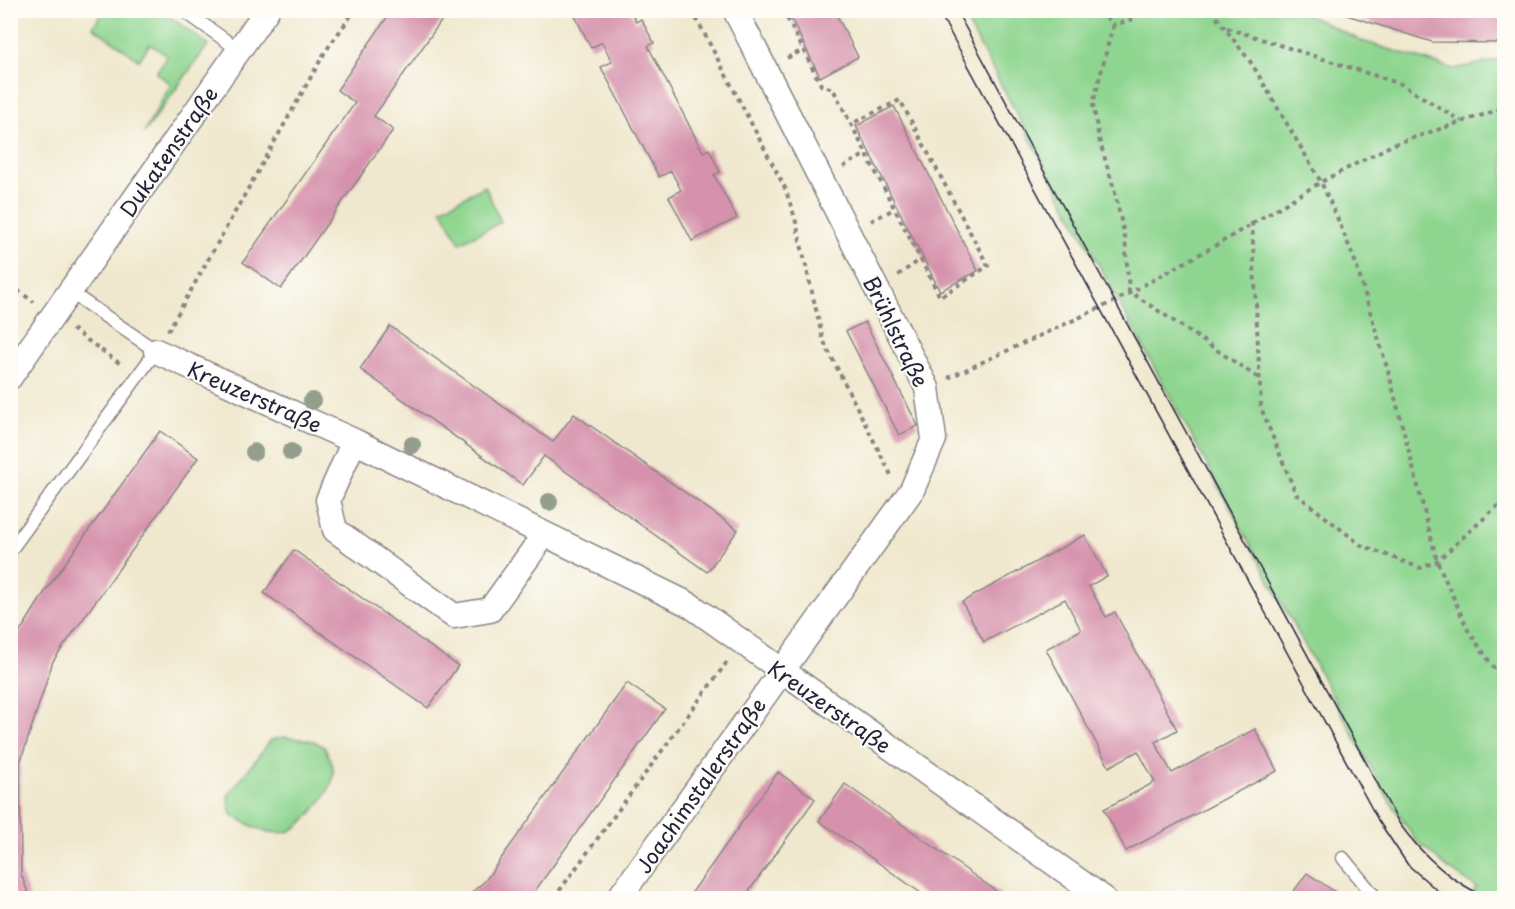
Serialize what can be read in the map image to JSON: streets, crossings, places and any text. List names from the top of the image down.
{
  "streets": {
    "street": [
      "Dukatenstraße",
      "Brühlstraße",
      "Kreuzerstraße",
      "Joachimstalerstraße"
    ]
  },
  "crossings": [
    ["Brühlstraße", "Kreuzerstraße"],
    ["Brühlstraße", "Joachimstalerstraße"],
    ["Kreuzerstraße", "Joachimstalerstraße"]
  ]
}
